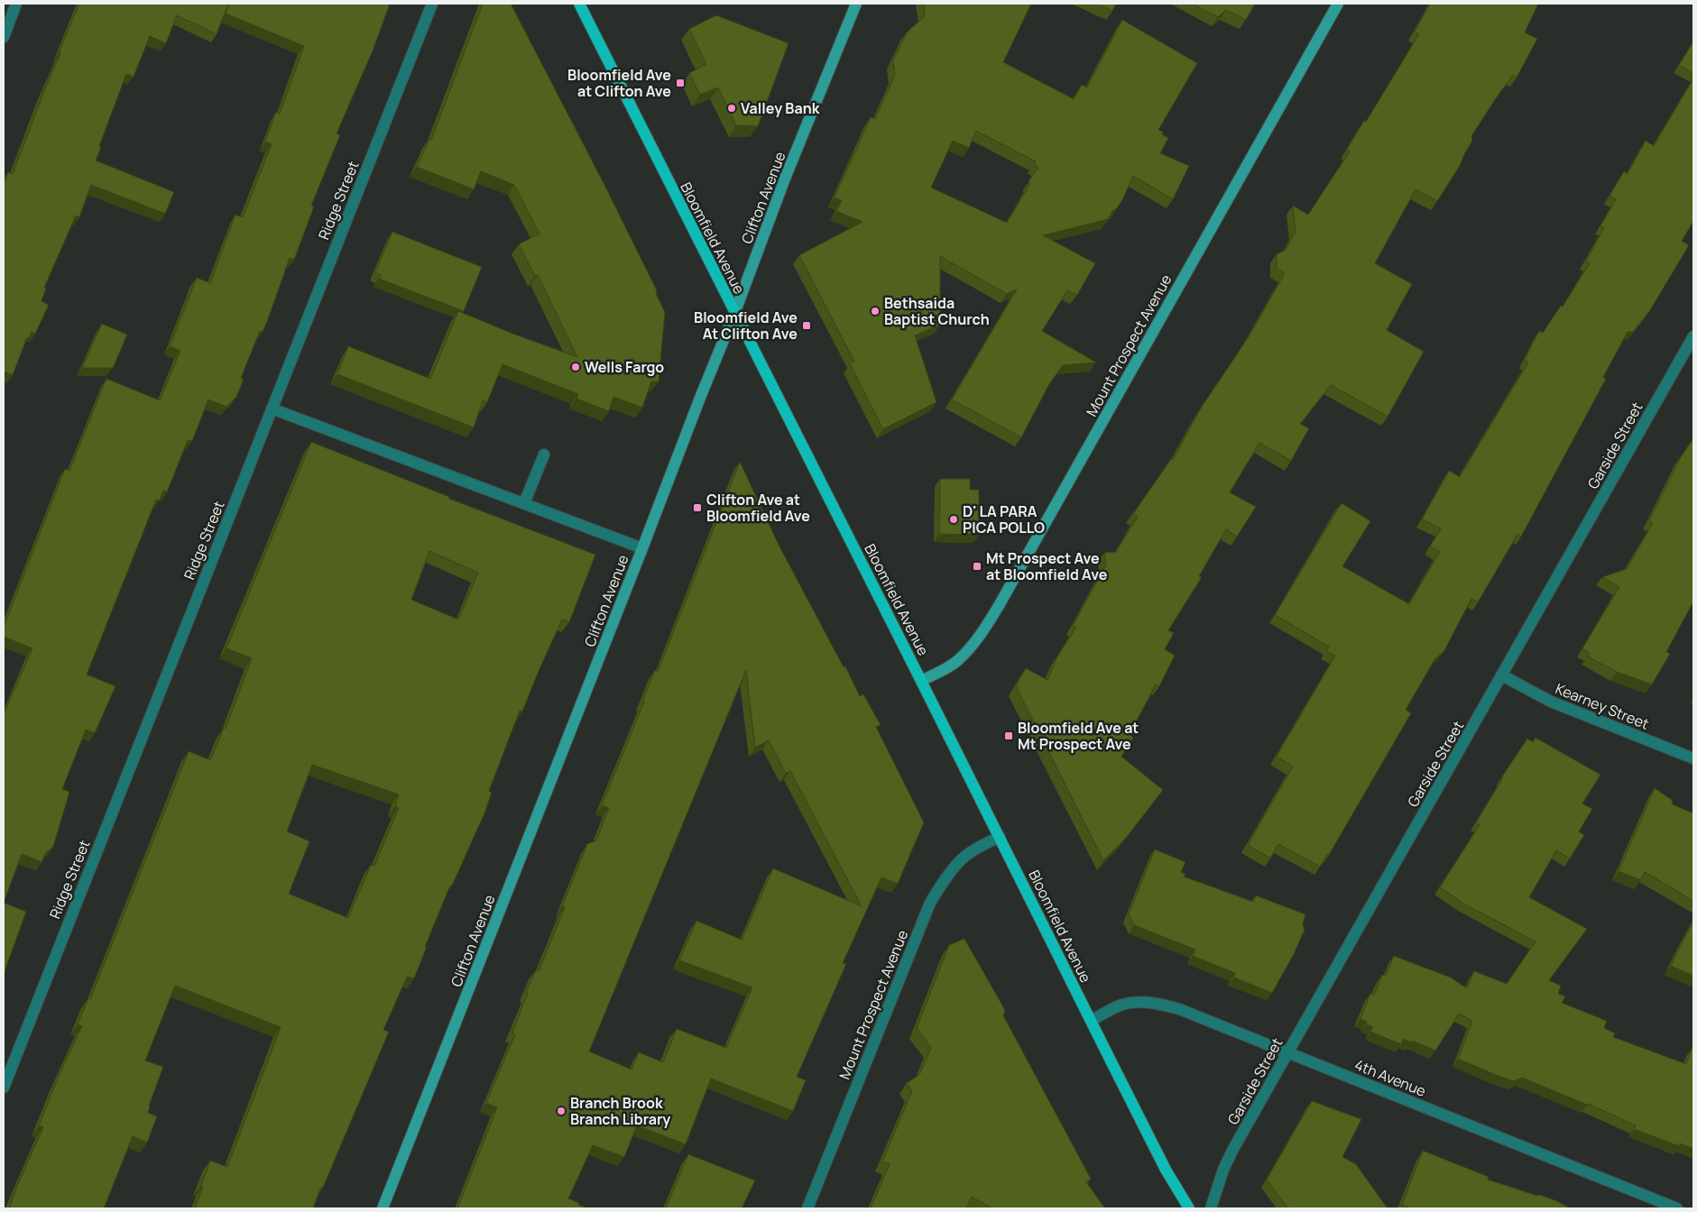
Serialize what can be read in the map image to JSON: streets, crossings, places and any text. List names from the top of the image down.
{
  "streets": {
    "main road": ["Clifton Avenue", "Bloomfield Avenue", "Mount Prospect Avenue"],
    "street": [
      "Ridge Street",
      "Garside Street",
      "Kearney Street",
      "4th Avenue"
    ]
  },
  "crossings": [
    ["Clifton Avenue", "Bloomfield Avenue"],
    ["Bloomfield Avenue", "Mount Prospect Avenue"],
    ["Bloomfield Avenue", "4th Avenue"],
    ["Garside Street", "Kearney Street"],
    ["Garside Street", "4th Avenue"]
  ],
  "places": {
    "transit": [
      "Bloomfield Ave at Clifton Ave",
      "Bloomfield Ave At Clifton Ave",
      "Clifton Ave at Bloomfield Ave",
      "Mt Prospect Ave at Bloomfield Ave",
      "Bloomfield Ave at Mt Prospect Ave"
    ],
    "other": [
      "Valley Bank",
      "Bethsaida Baptist Church",
      "Wells Fargo",
      "D' LA PARA PICA POLLO",
      "Branch Brook Branch Library"
    ]
  }
}
